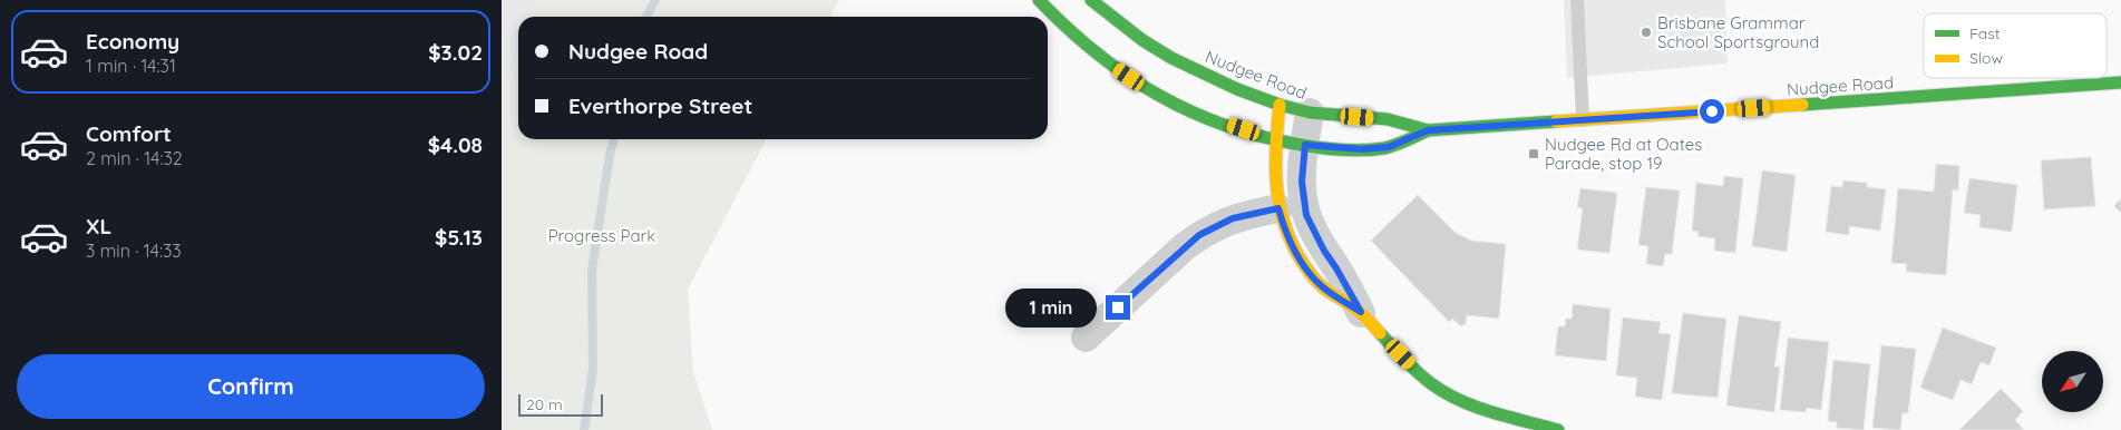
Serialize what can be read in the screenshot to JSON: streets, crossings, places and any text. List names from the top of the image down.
{
  "streets": {
    "main road": ["Nudgee Road"]
  },
  "parks": ["Progress Park"],
  "places": {
    "other": ["Brisbane Grammar School Sportsground"],
    "transit": ["Nudgee Rd at Oates Parade, stop 19"]
  },
  "legend": ["Fast", "Slow"],
  "scale_bar": "20 m",
  "north": "bottom left",
  "page": {
    "list": [
      {
        "name": "Economy",
        "note": "1 min · 14:31",
        "value": "$3.02"
      },
      {
        "name": "Comfort",
        "note": "2 min · 14:32",
        "value": "$4.08"
      },
      {
        "name": "XL",
        "note": "3 min · 14:33",
        "value": "$5.13"
      }
    ],
    "banner": ["Nudgee Road", "Everthorpe Street"],
    "bubble": "1 min",
    "buttons": "Confirm",
    "scale": "20 m"
  }
}
